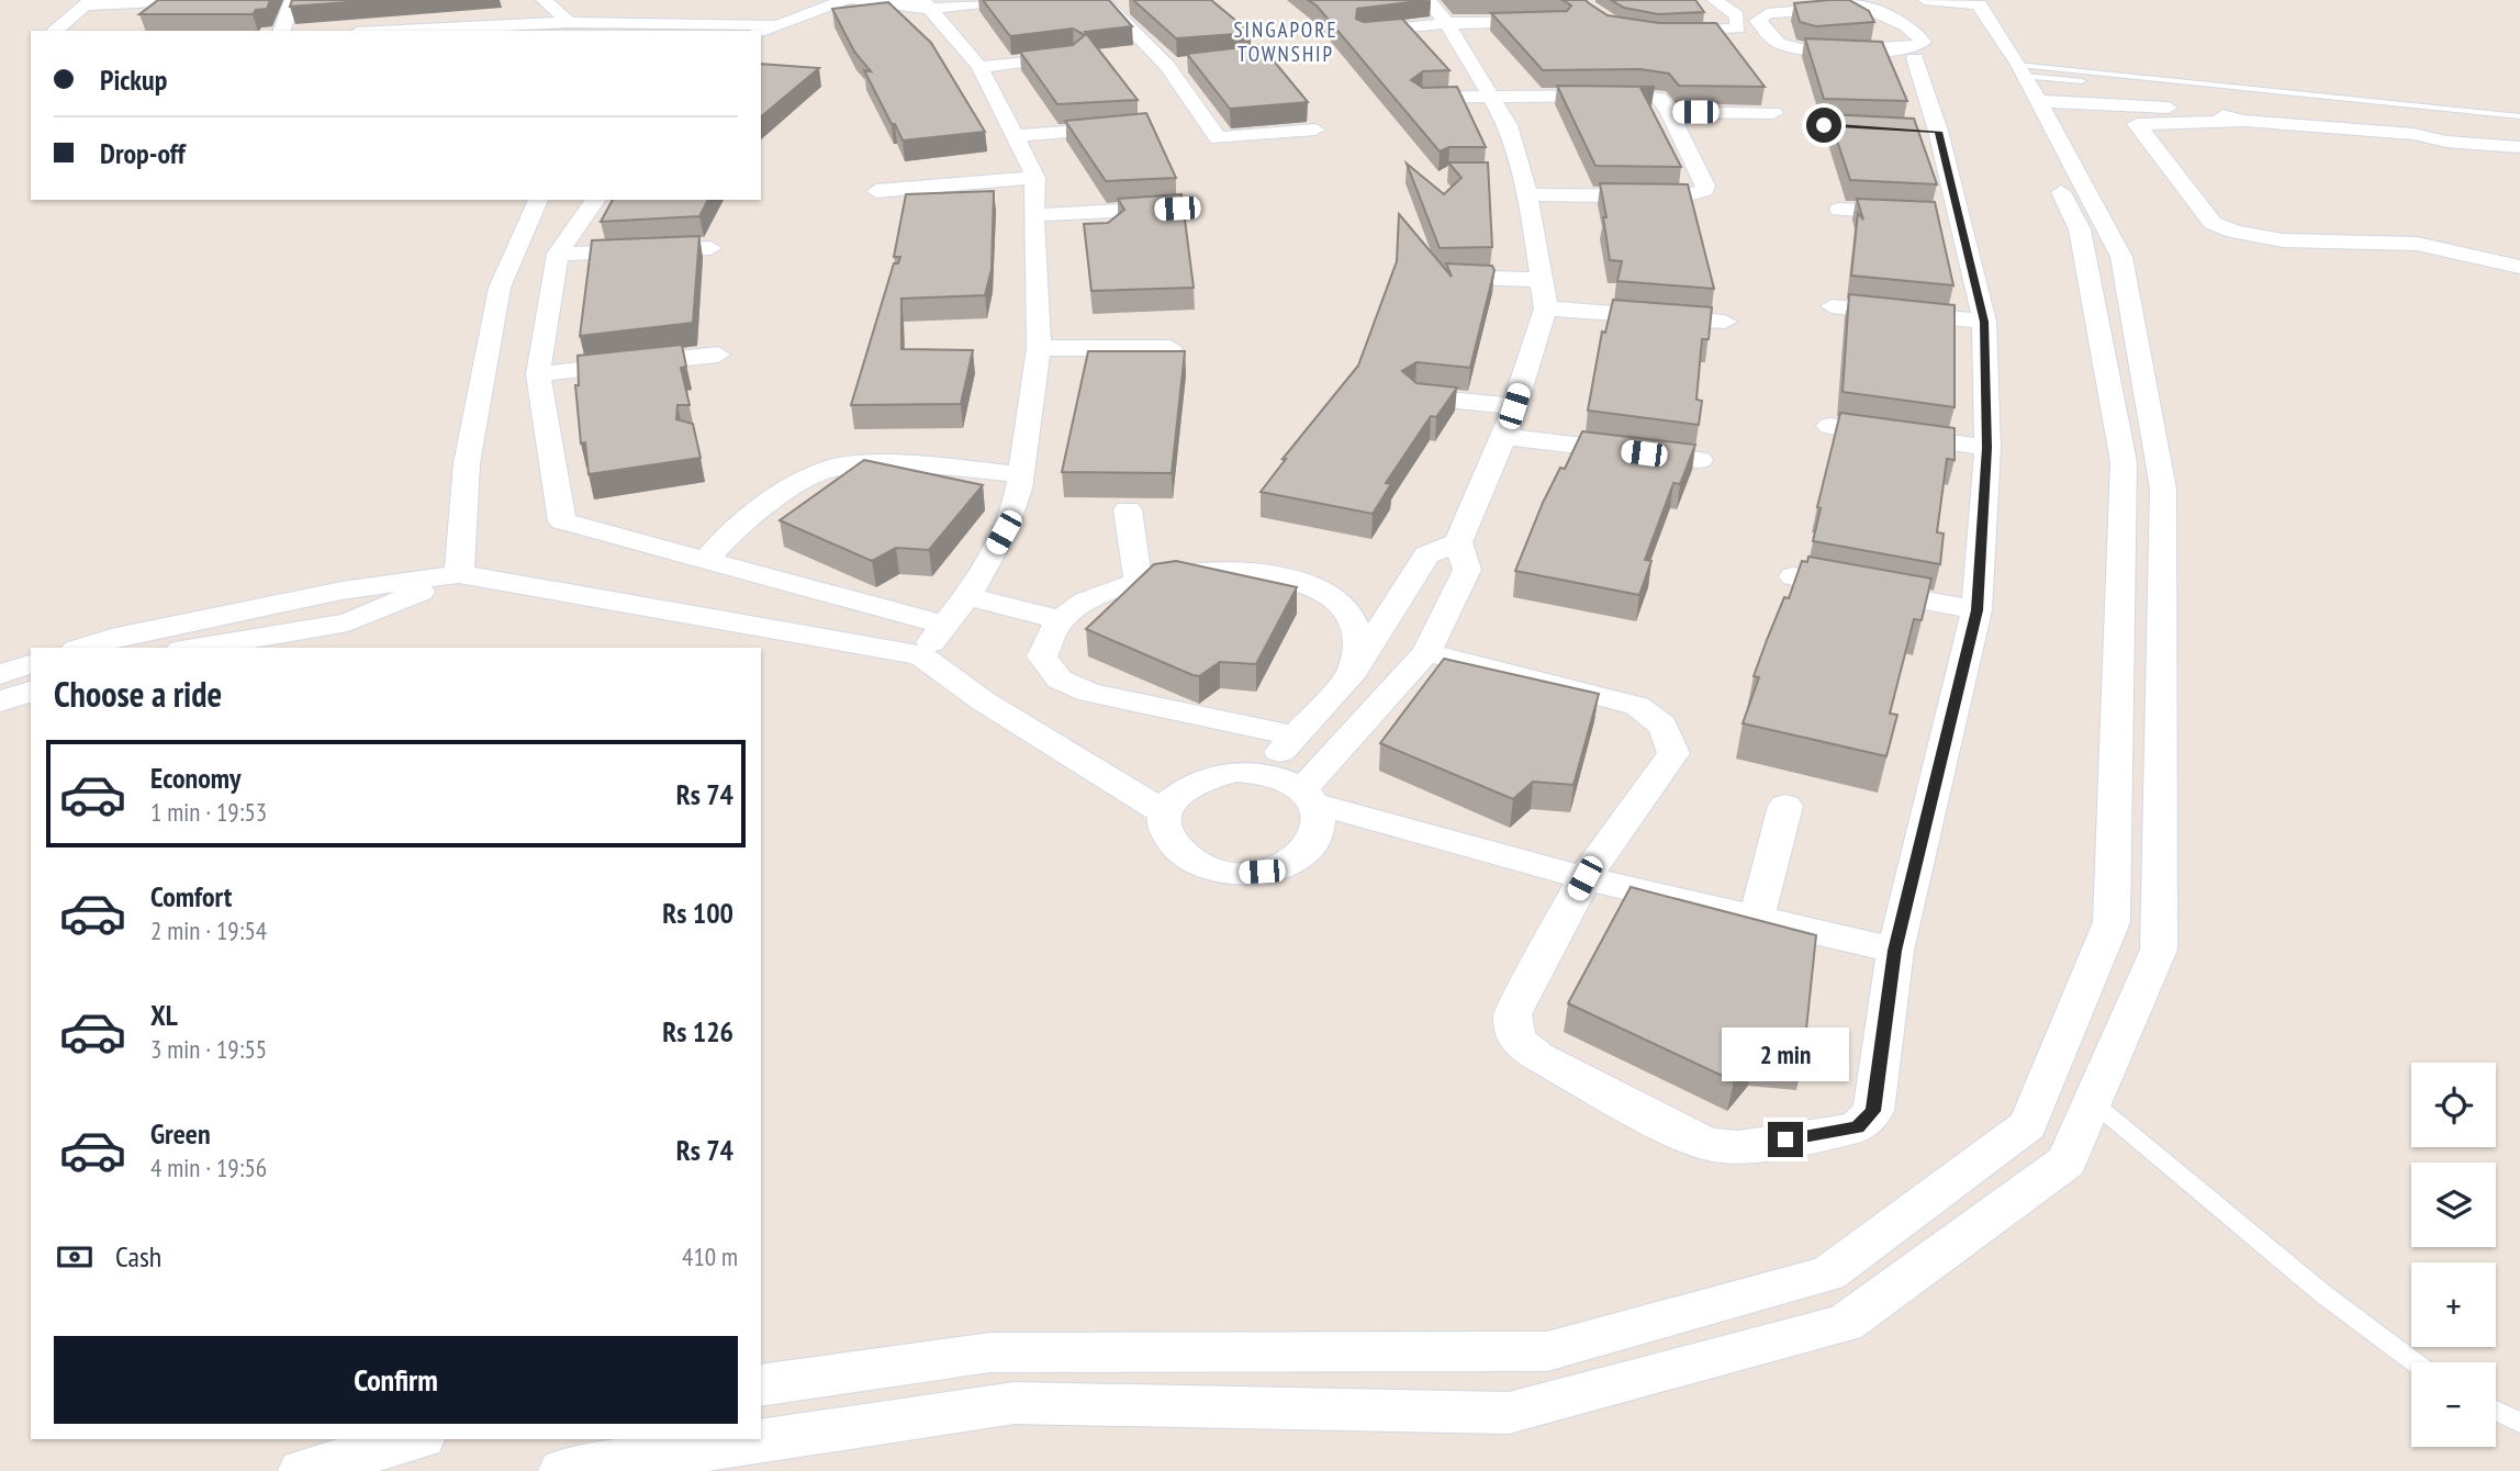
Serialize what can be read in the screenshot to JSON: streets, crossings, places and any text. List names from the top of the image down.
{
  "districts": ["SINGAPORE TOWNSHIP"],
  "page": {
    "banner": ["Pickup", "Drop-off"],
    "heading": "Choose a ride",
    "list": [
      {
        "name": "Economy",
        "note": "1 min · 19:53",
        "value": "Rs 74"
      },
      {
        "name": "Comfort",
        "note": "2 min · 19:54",
        "value": "Rs 100"
      },
      {
        "name": "XL",
        "note": "3 min · 19:55",
        "value": "Rs 126"
      },
      {
        "name": "Green",
        "note": "4 min · 19:56",
        "value": "Rs 74"
      }
    ],
    "bubble": "2 min",
    "map_buttons": ["+", "−"],
    "pay": ["Cash", "410 m"],
    "buttons": "Confirm"
  }
}
